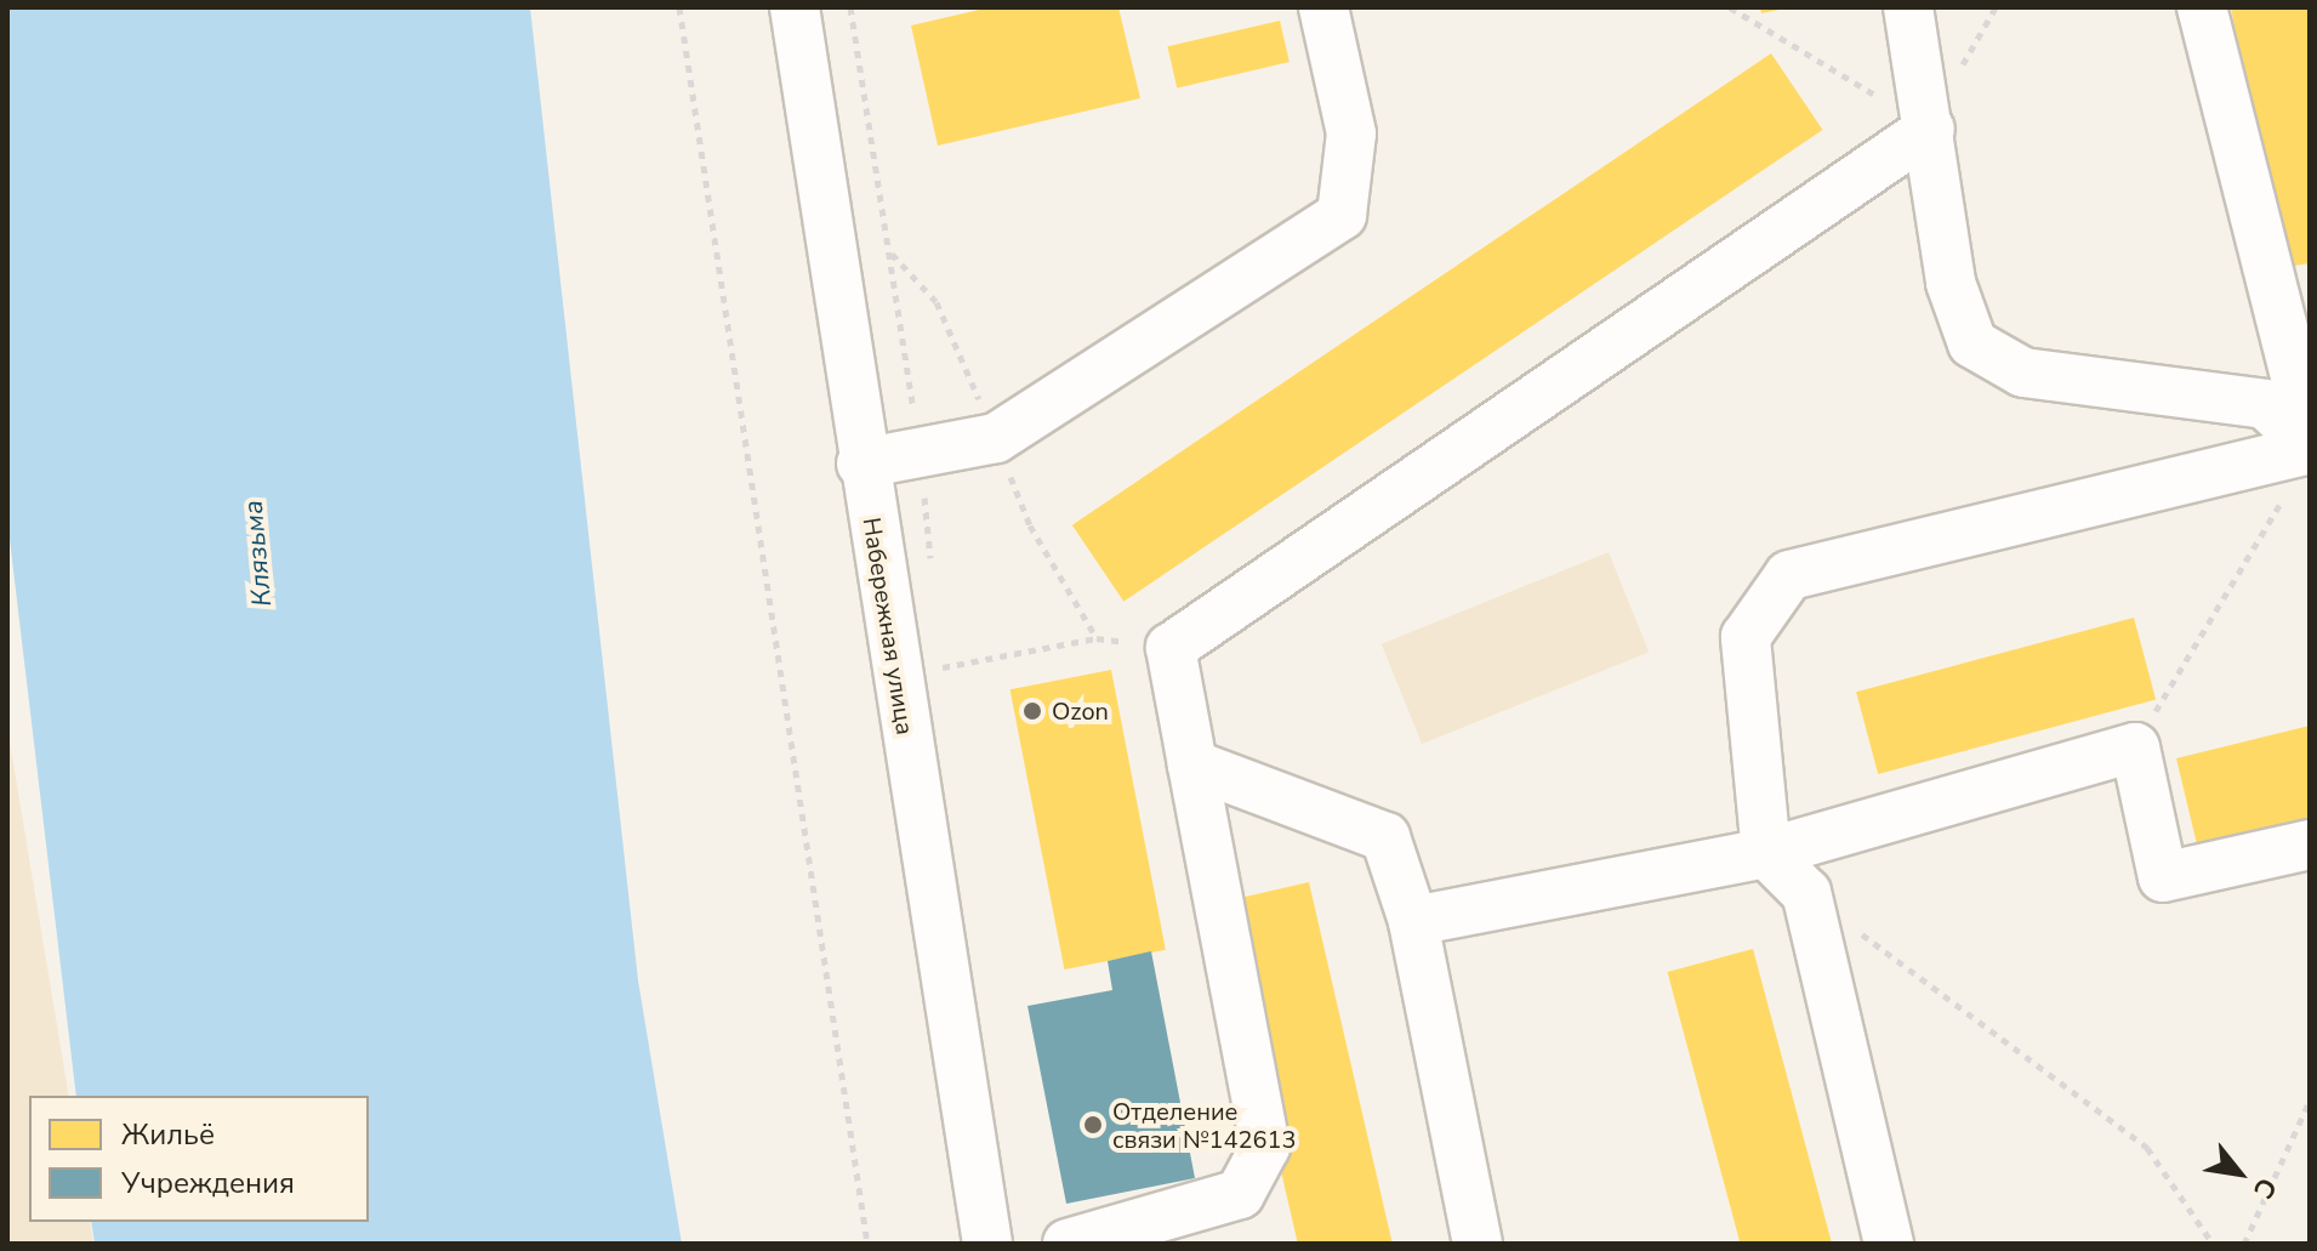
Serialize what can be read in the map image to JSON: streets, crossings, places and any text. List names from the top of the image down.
{
  "streets": {
    "street": ["Набережная улица"]
  },
  "water": ["Клязьма"],
  "places": ["Ozon", "Отделение связи №142613"],
  "legend": ["Жильё", "Учреждения"],
  "north": "bottom right"
}
